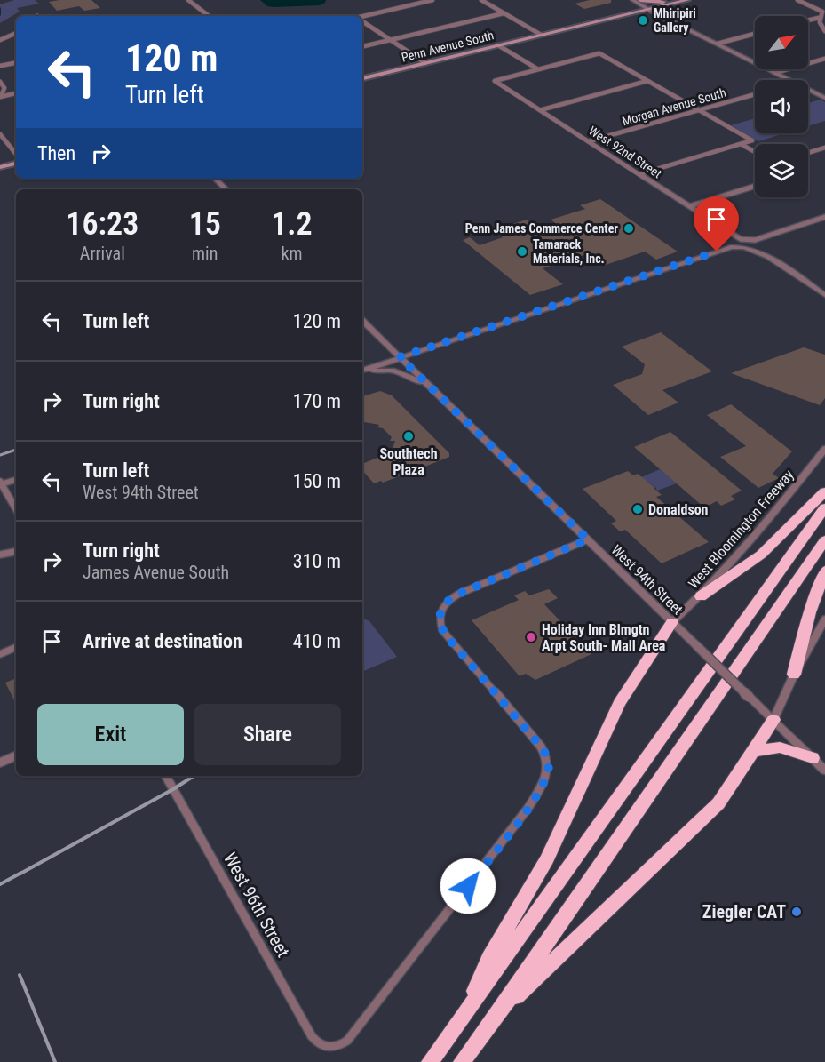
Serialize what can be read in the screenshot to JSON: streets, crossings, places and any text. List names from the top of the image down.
{
  "streets": {
    "main road": ["Penn Avenue South"],
    "street": [
      "Morgan Avenue South",
      "West 92nd Street",
      "West Bloomington Freeway",
      "West 94th Street",
      "West 96th Street"
    ]
  },
  "crossings": [
    ["Morgan Avenue South", "West 92nd Street"],
    ["West Bloomington Freeway", "West 94th Street"],
    ["West 94th Street", "West 96th Street"]
  ],
  "places": [
    "Mhiripiri Gallery",
    "Penn James Commerce Center",
    "Tamarack Materials, Inc.",
    "Southtech Plaza",
    "Donaldson",
    "Holiday Inn Blmgtn Arpt South- Mall Area",
    "Ziegler CAT"
  ],
  "north": "top right",
  "page": {
    "turn": ["120 m", "Turn left"],
    "then": "Then",
    "eta": [
      "16:23",
      "Arrival",
      "15",
      "min",
      "1.2",
      "km"
    ],
    "list": [
      {
        "name": "Turn left",
        "value": "120 m"
      },
      {
        "name": "Turn right",
        "value": "170 m"
      },
      {
        "name": "Turn left",
        "note": "West 94th Street",
        "value": "150 m"
      },
      {
        "name": "Turn right",
        "note": "James Avenue South",
        "value": "310 m"
      },
      {
        "name": "Arrive at destination",
        "value": "410 m"
      }
    ],
    "buttons": ["Exit", "Share"]
  }
}
